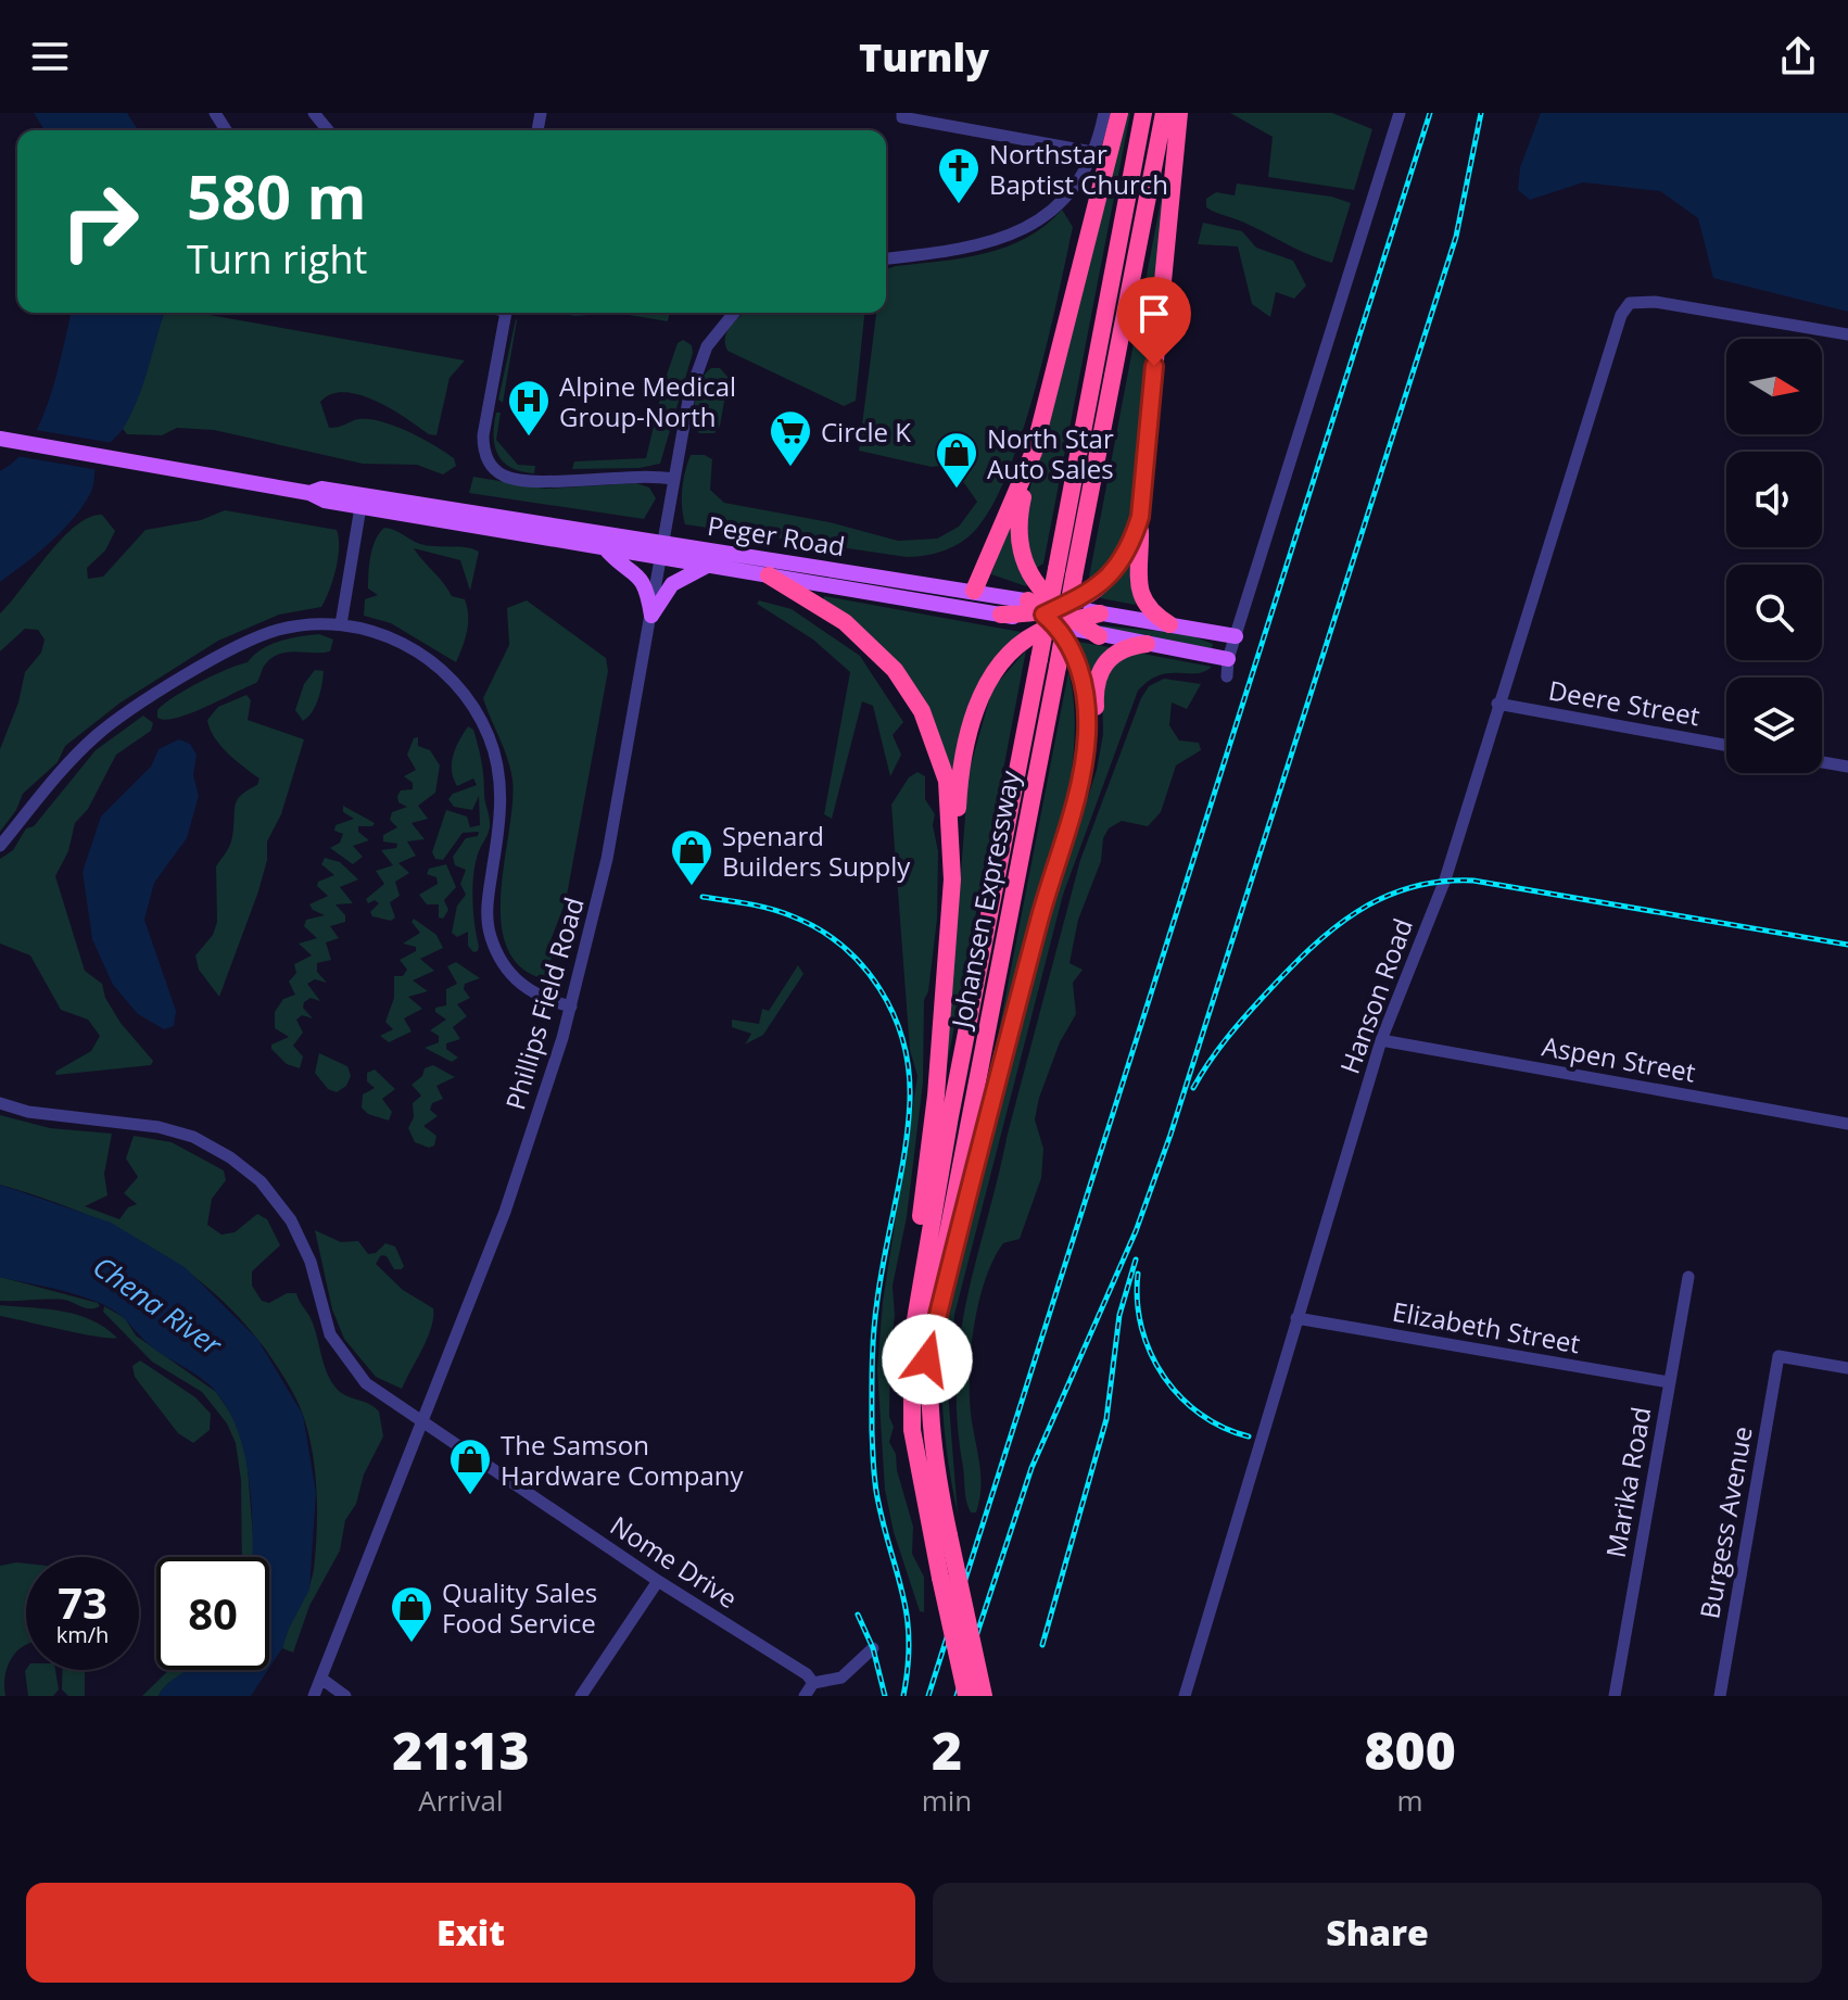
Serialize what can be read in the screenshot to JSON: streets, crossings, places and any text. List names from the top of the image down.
{
  "streets": {
    "highway": ["Johansen Expressway"],
    "main road": ["Peger Road"],
    "street": [
      "Deere Street",
      "Hanson Road",
      "Phillips Field Road",
      "Aspen Street",
      "Elizabeth Street",
      "Marika Road",
      "Burgess Avenue",
      "Nome Drive"
    ]
  },
  "crossings": [
    ["Peger Road", "Phillips Field Road"],
    ["Deere Street", "Hanson Road"],
    ["Hanson Road", "Aspen Street"],
    ["Hanson Road", "Elizabeth Street"],
    ["Phillips Field Road", "Nome Drive"],
    ["Elizabeth Street", "Marika Road"]
  ],
  "water": ["Chena River"],
  "places": {
    "church": ["Northstar Baptist Church"],
    "hospital": ["Alpine Medical Group-North"],
    "supermarket": ["Circle K"],
    "shop": [
      "North Star Auto Sales",
      "Spenard Builders Supply",
      "The Samson Hardware Company",
      "Quality Sales Food Service"
    ]
  },
  "north": "right",
  "page": {
    "header": "Turnly",
    "turn": ["580 m", "Turn right"],
    "speed": "73 km/h",
    "limit": "80",
    "eta": [
      "21:13",
      "Arrival",
      "2",
      "min",
      "800",
      "m"
    ],
    "buttons": ["Exit", "Share"]
  }
}
